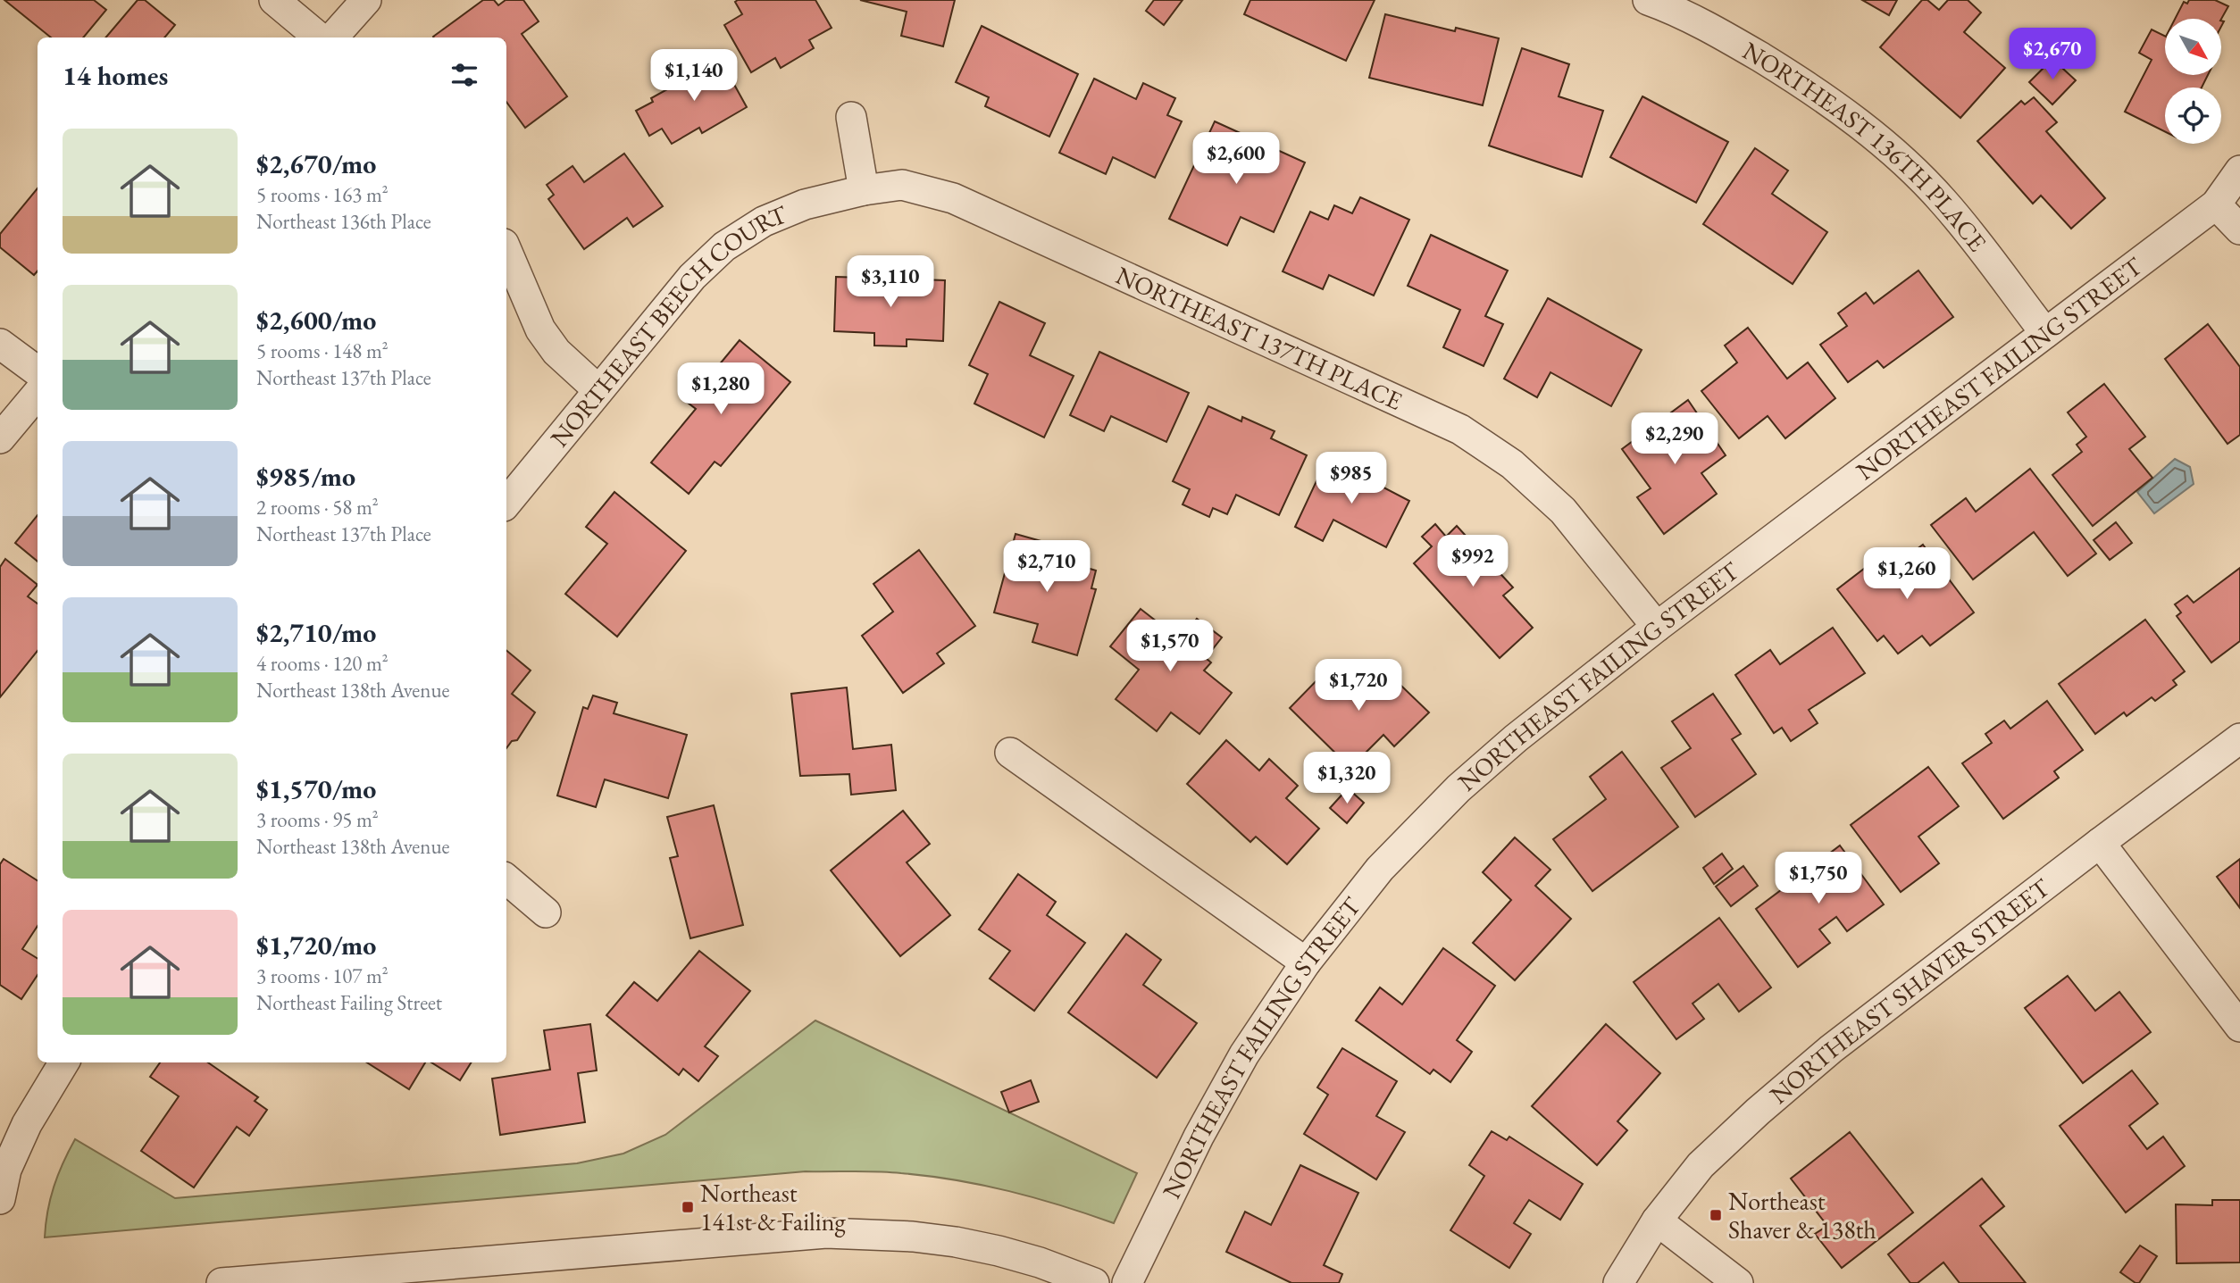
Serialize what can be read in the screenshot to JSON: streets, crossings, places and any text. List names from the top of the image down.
{
  "streets": {
    "street": [
      "NORTHEAST 136TH PLACE",
      "NORTHEAST BEECH COURT",
      "NORTHEAST 137TH PLACE",
      "NORTHEAST FAILING STREET",
      "NORTHEAST SHAVER STREET"
    ]
  },
  "crossings": [
    ["NORTHEAST 136TH PLACE", "NORTHEAST FAILING STREET"],
    ["NORTHEAST BEECH COURT", "NORTHEAST 137TH PLACE"],
    ["NORTHEAST 137TH PLACE", "NORTHEAST FAILING STREET"]
  ],
  "places": {
    "transit": ["Northeast 141st & Failing", "Northeast Shaver & 138th"]
  },
  "north": "bottom right",
  "page": {
    "price": [
      "$2,670",
      "$1,140",
      "$2,600",
      "$3,110",
      "$1,280",
      "$2,290",
      "$985",
      "$992",
      "$2,710",
      "$1,260",
      "$1,570",
      "$1,720",
      "$1,320",
      "$1,750"
    ],
    "heading": "14 homes",
    "list": [
      {
        "name": "$2,670/mo",
        "note": "5 rooms · 163 m² · Northeast 136th Place"
      },
      {
        "name": "$2,600/mo",
        "note": "5 rooms · 148 m² · Northeast 137th Place"
      },
      {
        "name": "$985/mo",
        "note": "2 rooms · 58 m² · Northeast 137th Place"
      },
      {
        "name": "$2,710/mo",
        "note": "4 rooms · 120 m² · Northeast 138th Avenue"
      },
      {
        "name": "$1,570/mo",
        "note": "3 rooms · 95 m² · Northeast 138th Avenue"
      },
      {
        "name": "$1,720/mo",
        "note": "3 rooms · 107 m² · Northeast Failing Street"
      }
    ]
  }
}
